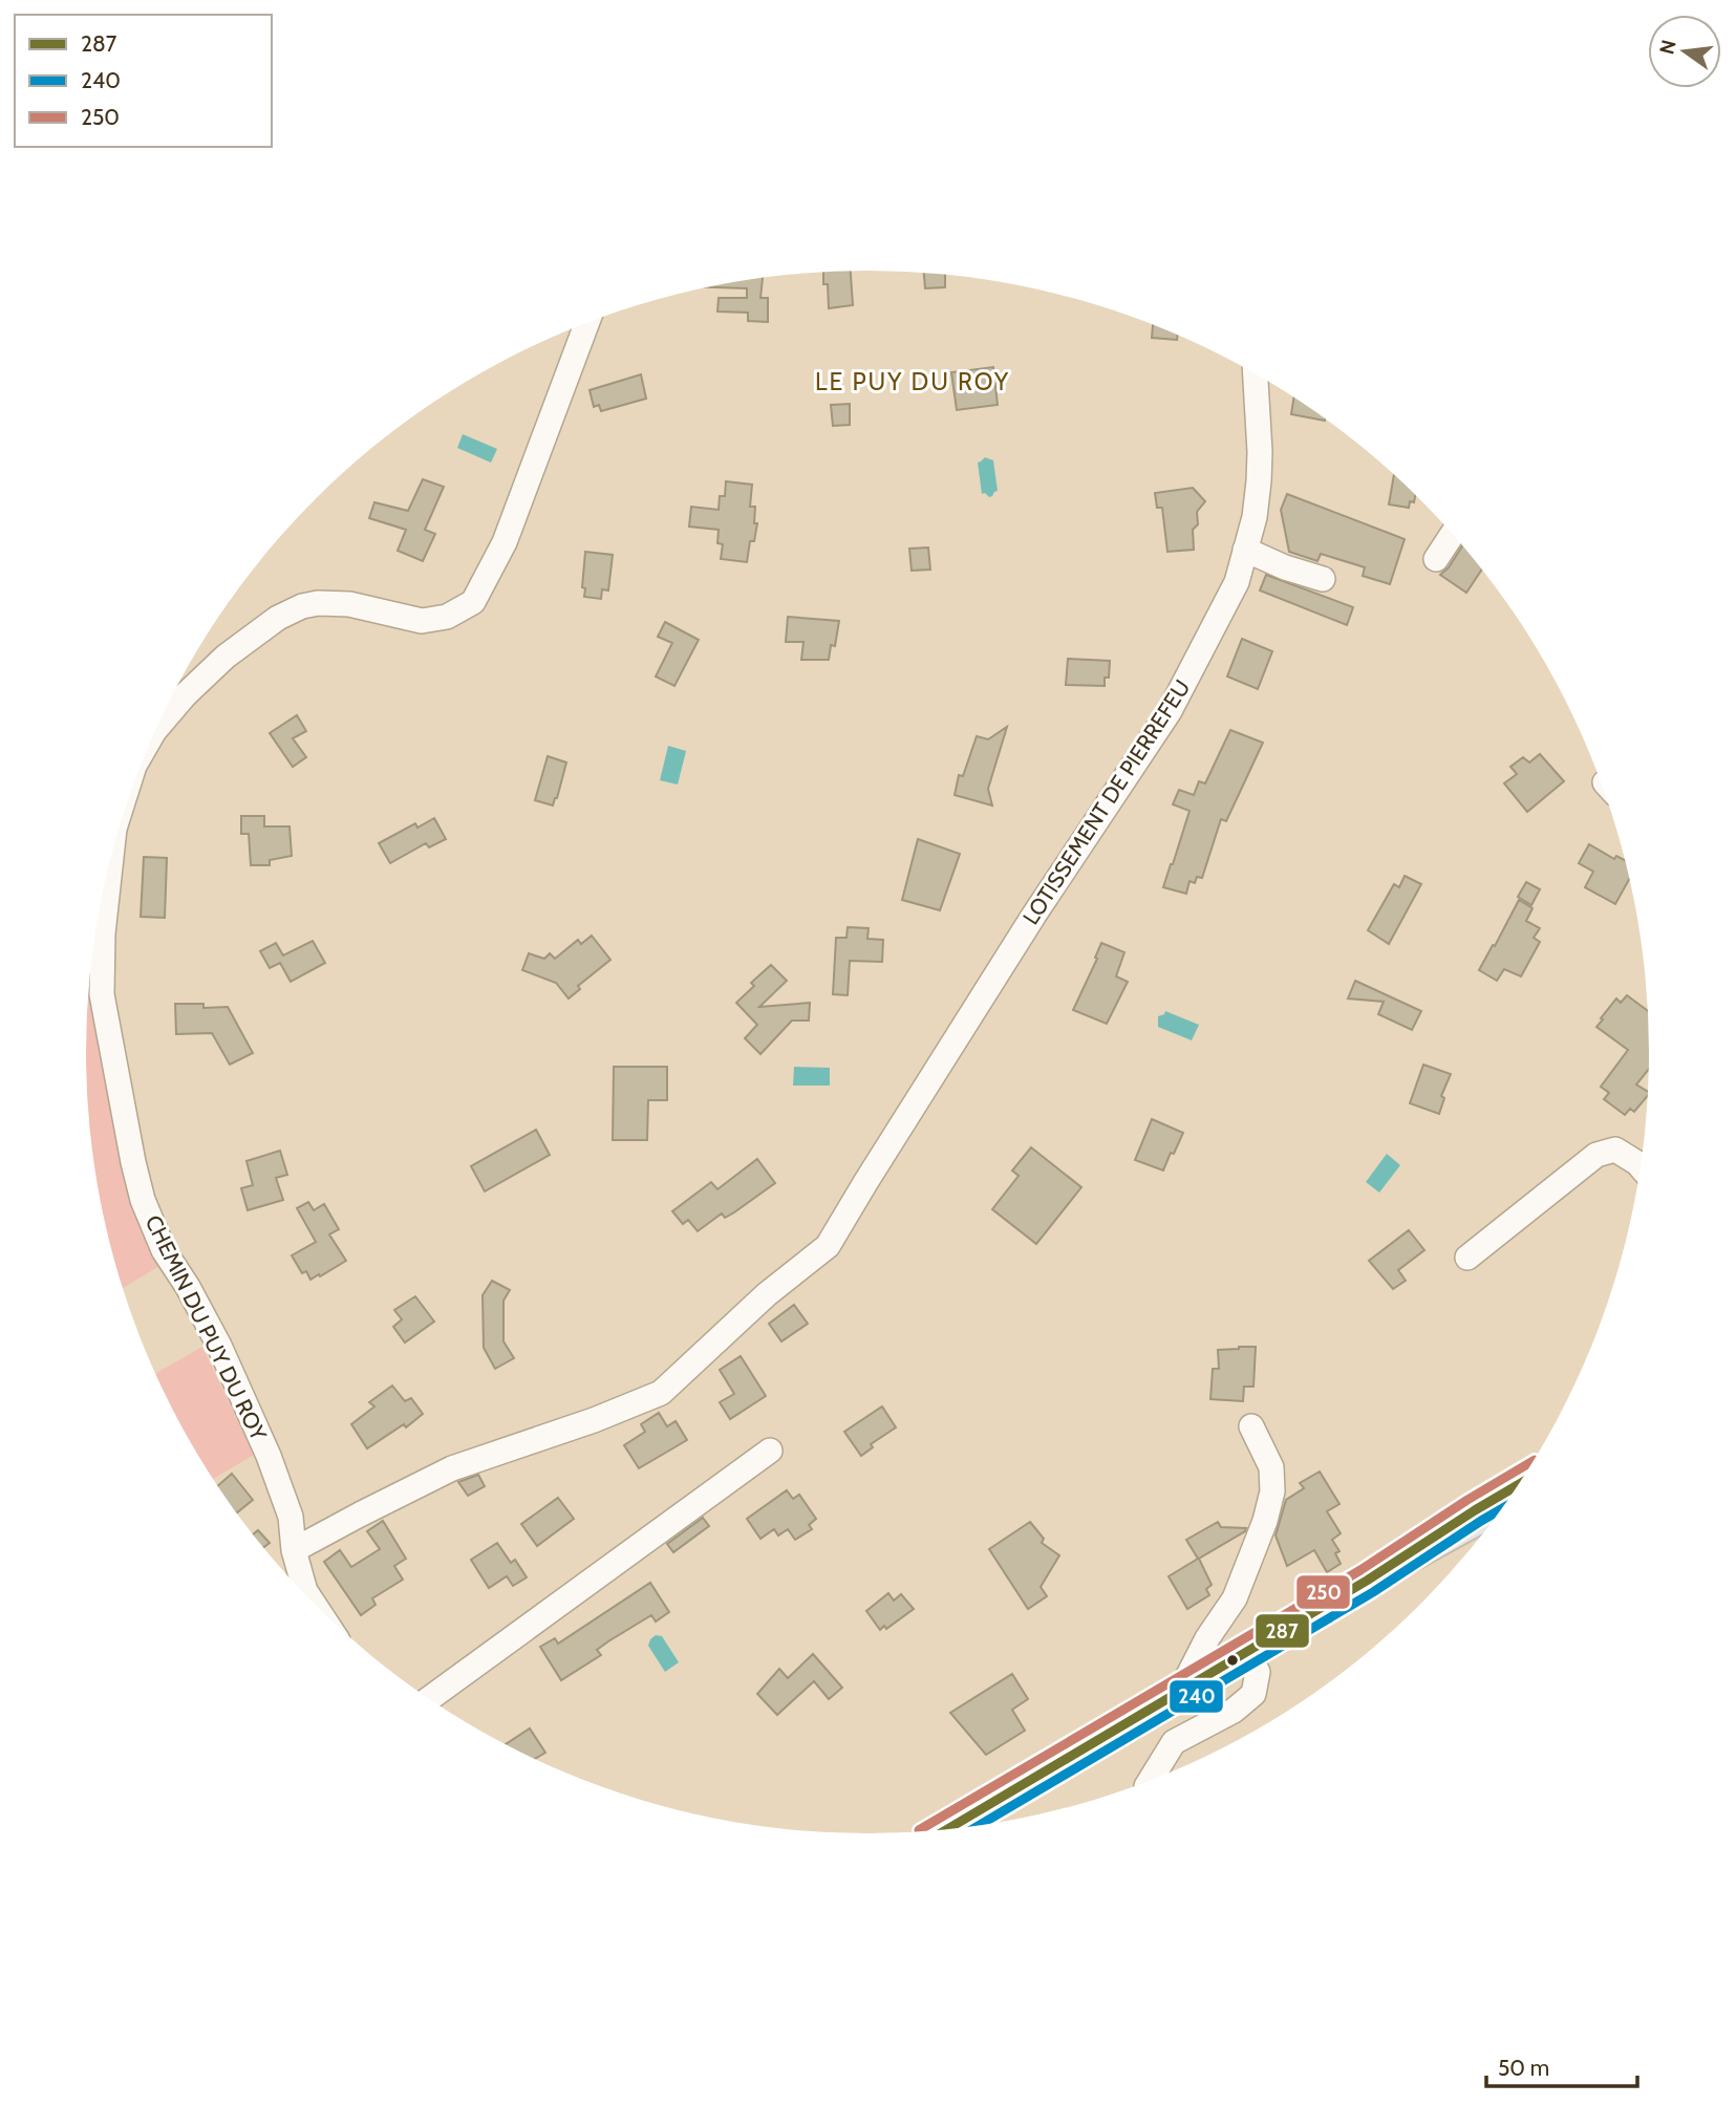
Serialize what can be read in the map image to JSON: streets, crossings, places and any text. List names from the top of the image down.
{
  "streets": {
    "street": ["LOTISSEMENT DE PIERREFEU", "CHEMIN DU PUY DU ROY"]
  },
  "crossings": [
    ["LOTISSEMENT DE PIERREFEU", "CHEMIN DU PUY DU ROY"]
  ],
  "districts": ["LE PUY DU ROY"],
  "lines": ["transit line 250", "transit line 287", "transit line 240"],
  "legend": ["287", "240", "250"],
  "scale_bar": "50 m",
  "north": "left"
}
